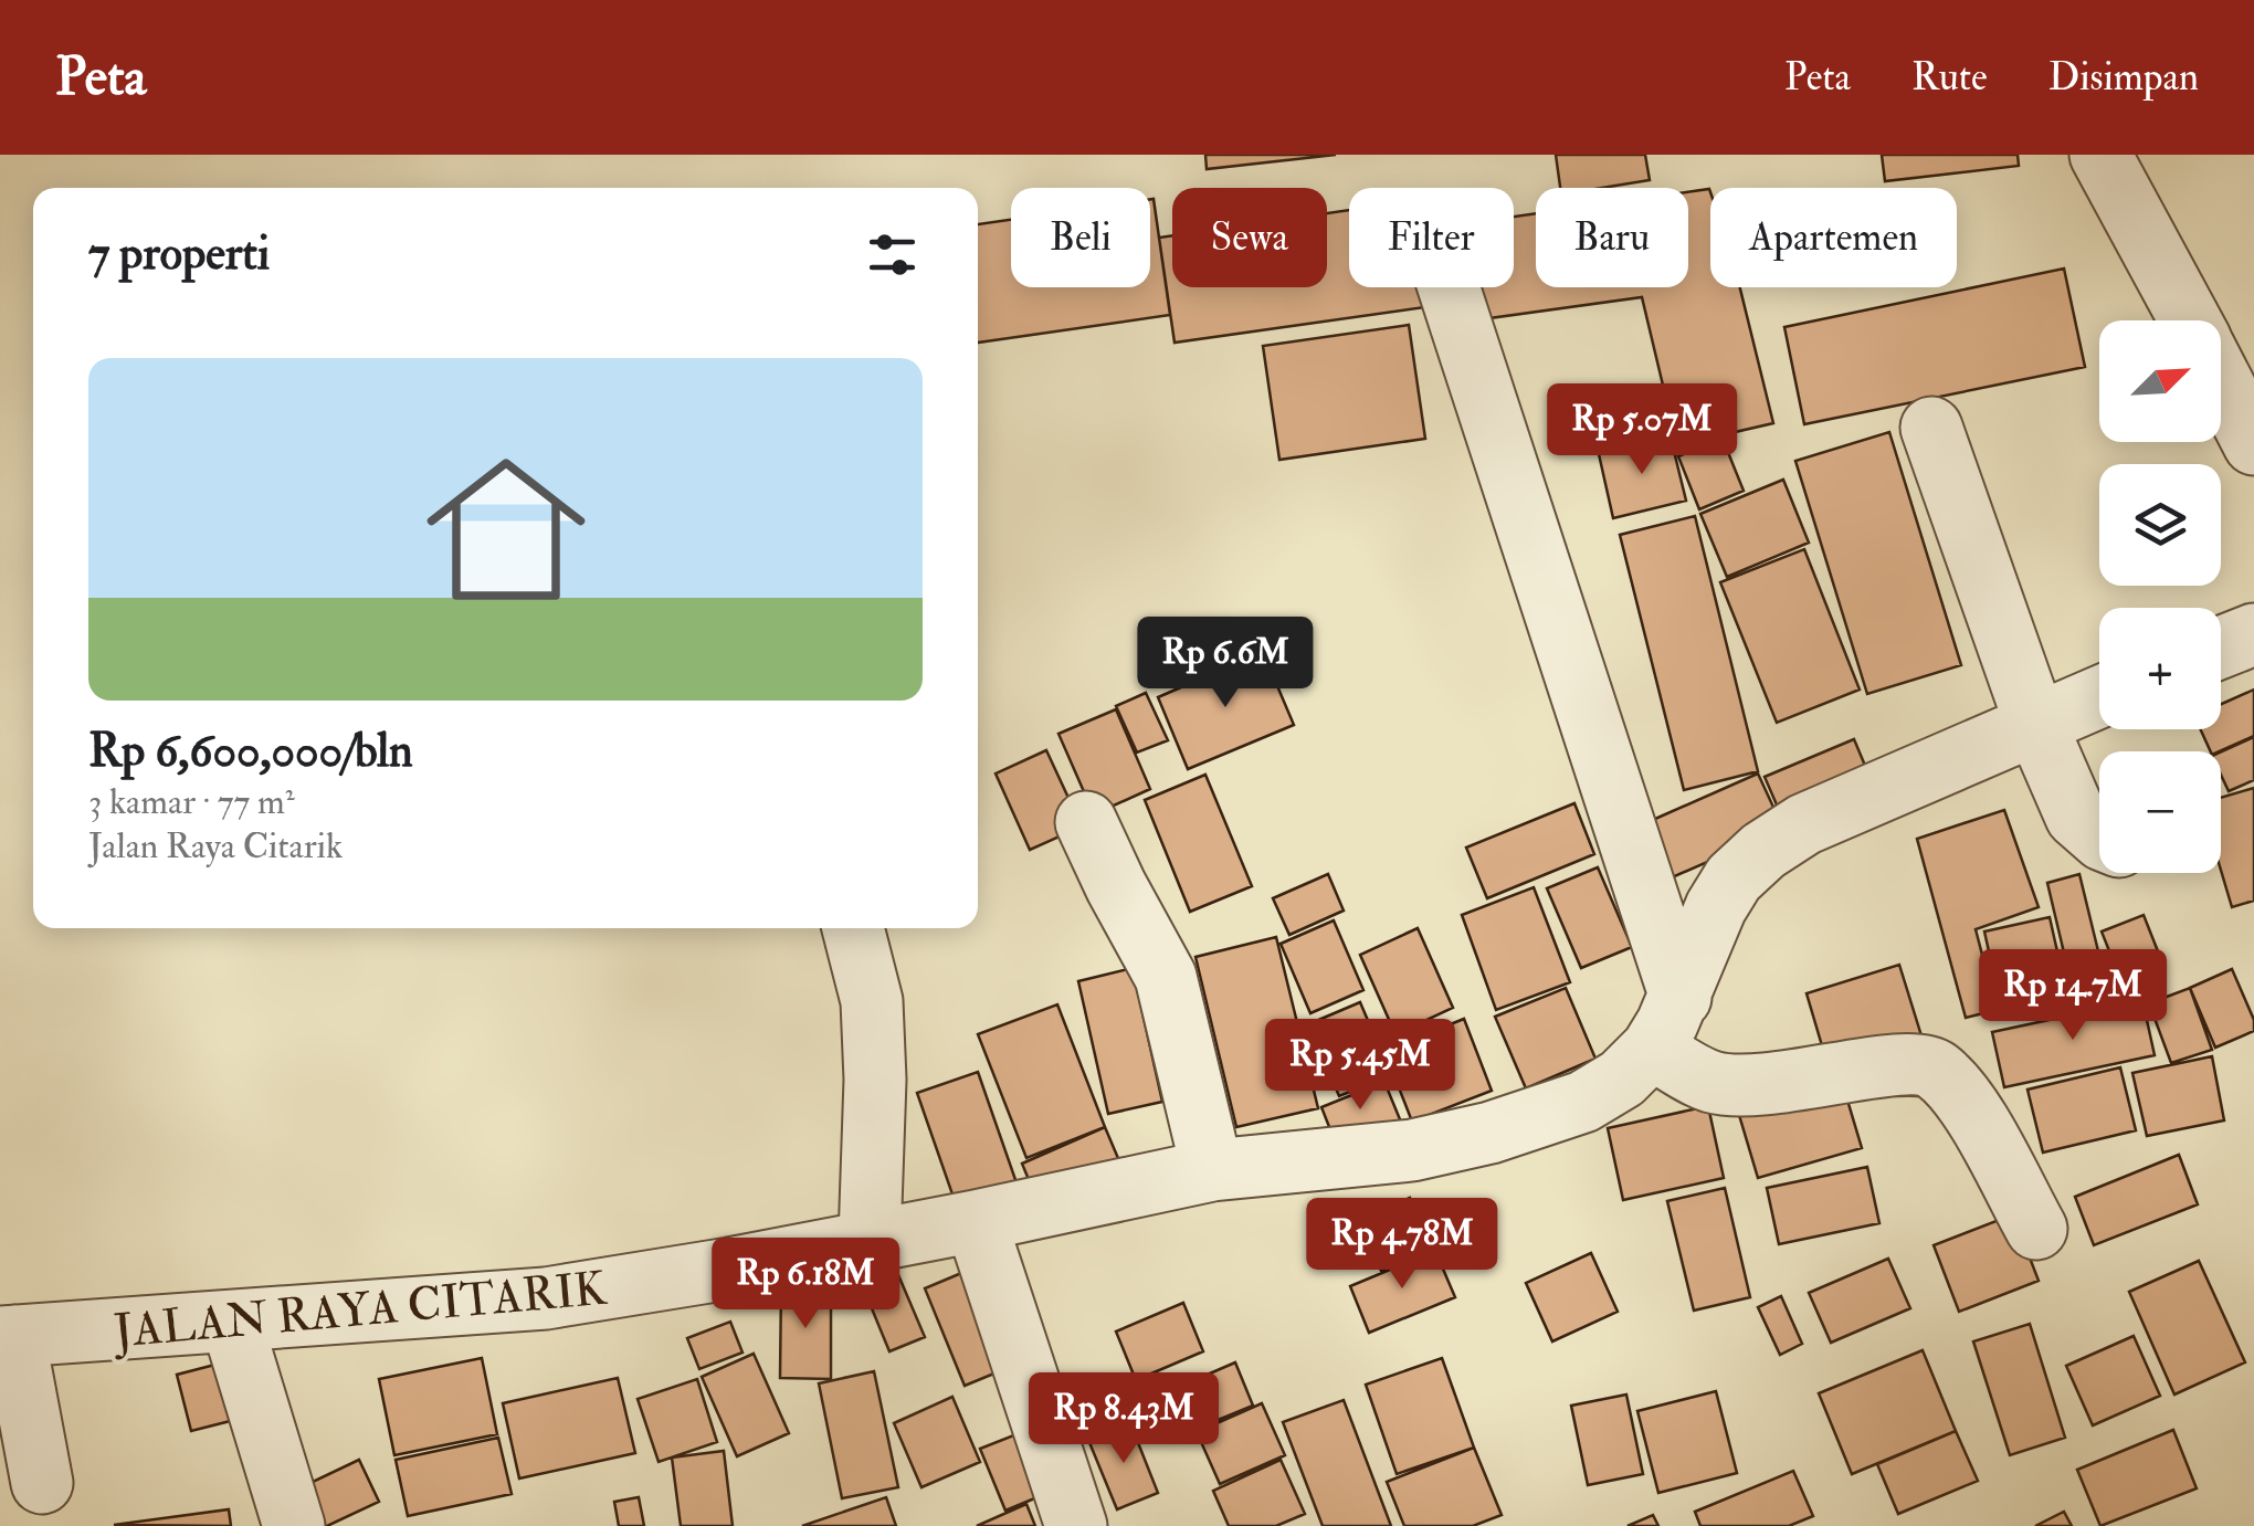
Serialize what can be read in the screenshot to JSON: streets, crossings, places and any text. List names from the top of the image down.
{
  "streets": {
    "street": ["JALAN RAYA CITARIK"]
  },
  "north": "top right",
  "page": {
    "header": "Peta",
    "nav": ["Peta", "Rute", "Disimpan"],
    "chip": [
      "Beli",
      "Sewa",
      "Filter",
      "Baru",
      "Apartemen"
    ],
    "heading": "7 properti",
    "map_buttons": ["+", "−"],
    "list": [
      {
        "name": "Rp 6,600,000/bln",
        "note": "3 kamar · 77 m² · Jalan Raya Citarik"
      }
    ],
    "price": [
      "Rp 5.07M",
      "Rp 6.6M",
      "Rp 14.7M",
      "Rp 5.45M",
      "Rp 4.78M",
      "Rp 6.18M",
      "Rp 8.43M"
    ]
  }
}
